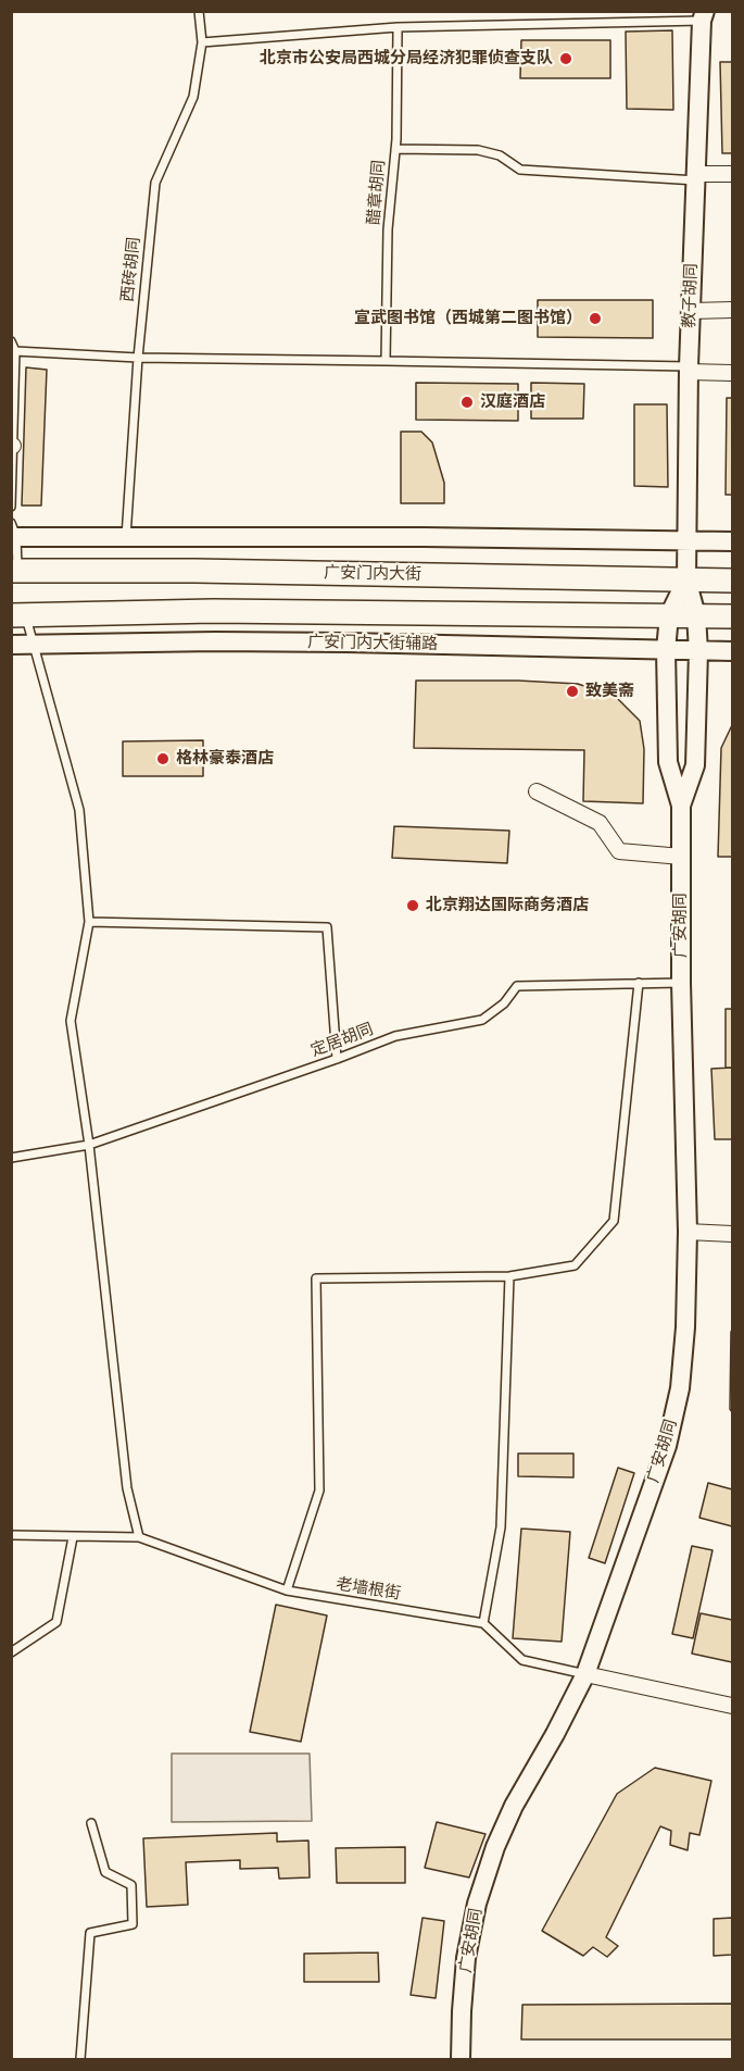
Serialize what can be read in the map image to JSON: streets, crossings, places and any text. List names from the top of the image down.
{
  "streets": {
    "main road": ["广安门内大街"],
    "street": ["教子胡同", "广安门内大街辅路", "广安胡同"],
    "lane": [
      "醋章胡同",
      "西砖胡同",
      "定居胡同",
      "老墙根街"
    ]
  },
  "crossings": [
    ["教子胡同", "广安门内大街"],
    ["教子胡同", "广安胡同"],
    ["广安门内大街", "广安胡同"],
    ["广安门内大街辅路", "广安胡同"],
    ["广安胡同", "定居胡同"]
  ],
  "places": [
    "北京市公安局西城分局经济犯罪侦查支队",
    "宣武图书馆（西城第二图书馆）",
    "汉庭酒店",
    "致美斋",
    "格林豪泰酒店",
    "北京翔达国际商务酒店"
  ]
}
